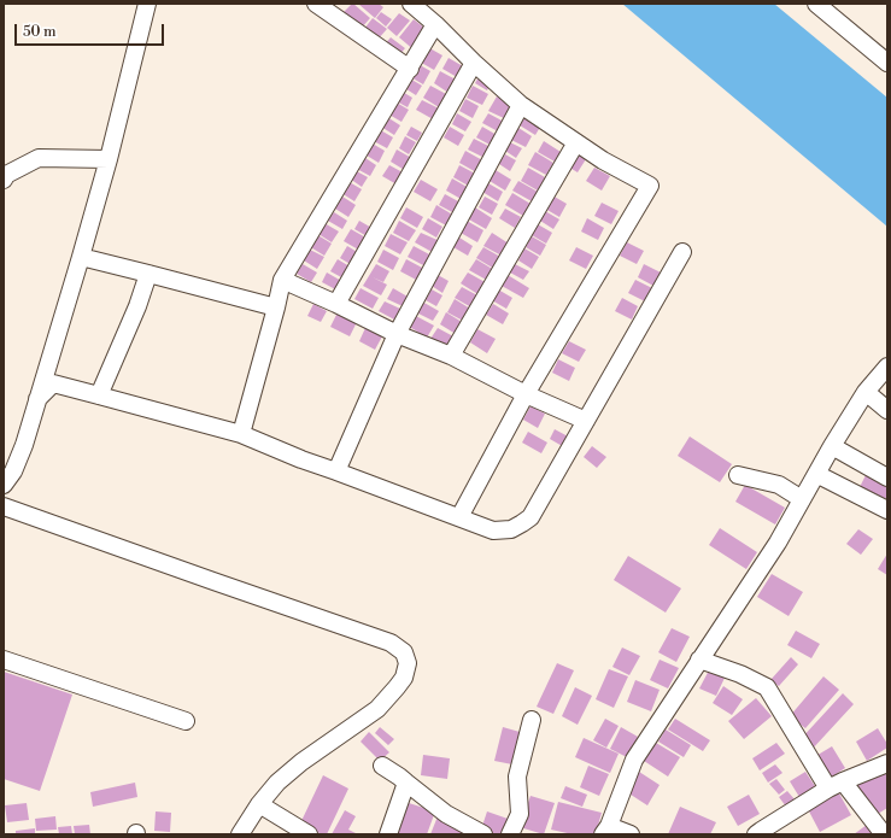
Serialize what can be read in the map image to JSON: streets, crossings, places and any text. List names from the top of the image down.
{
  "scale_bar": "50 m"
}
